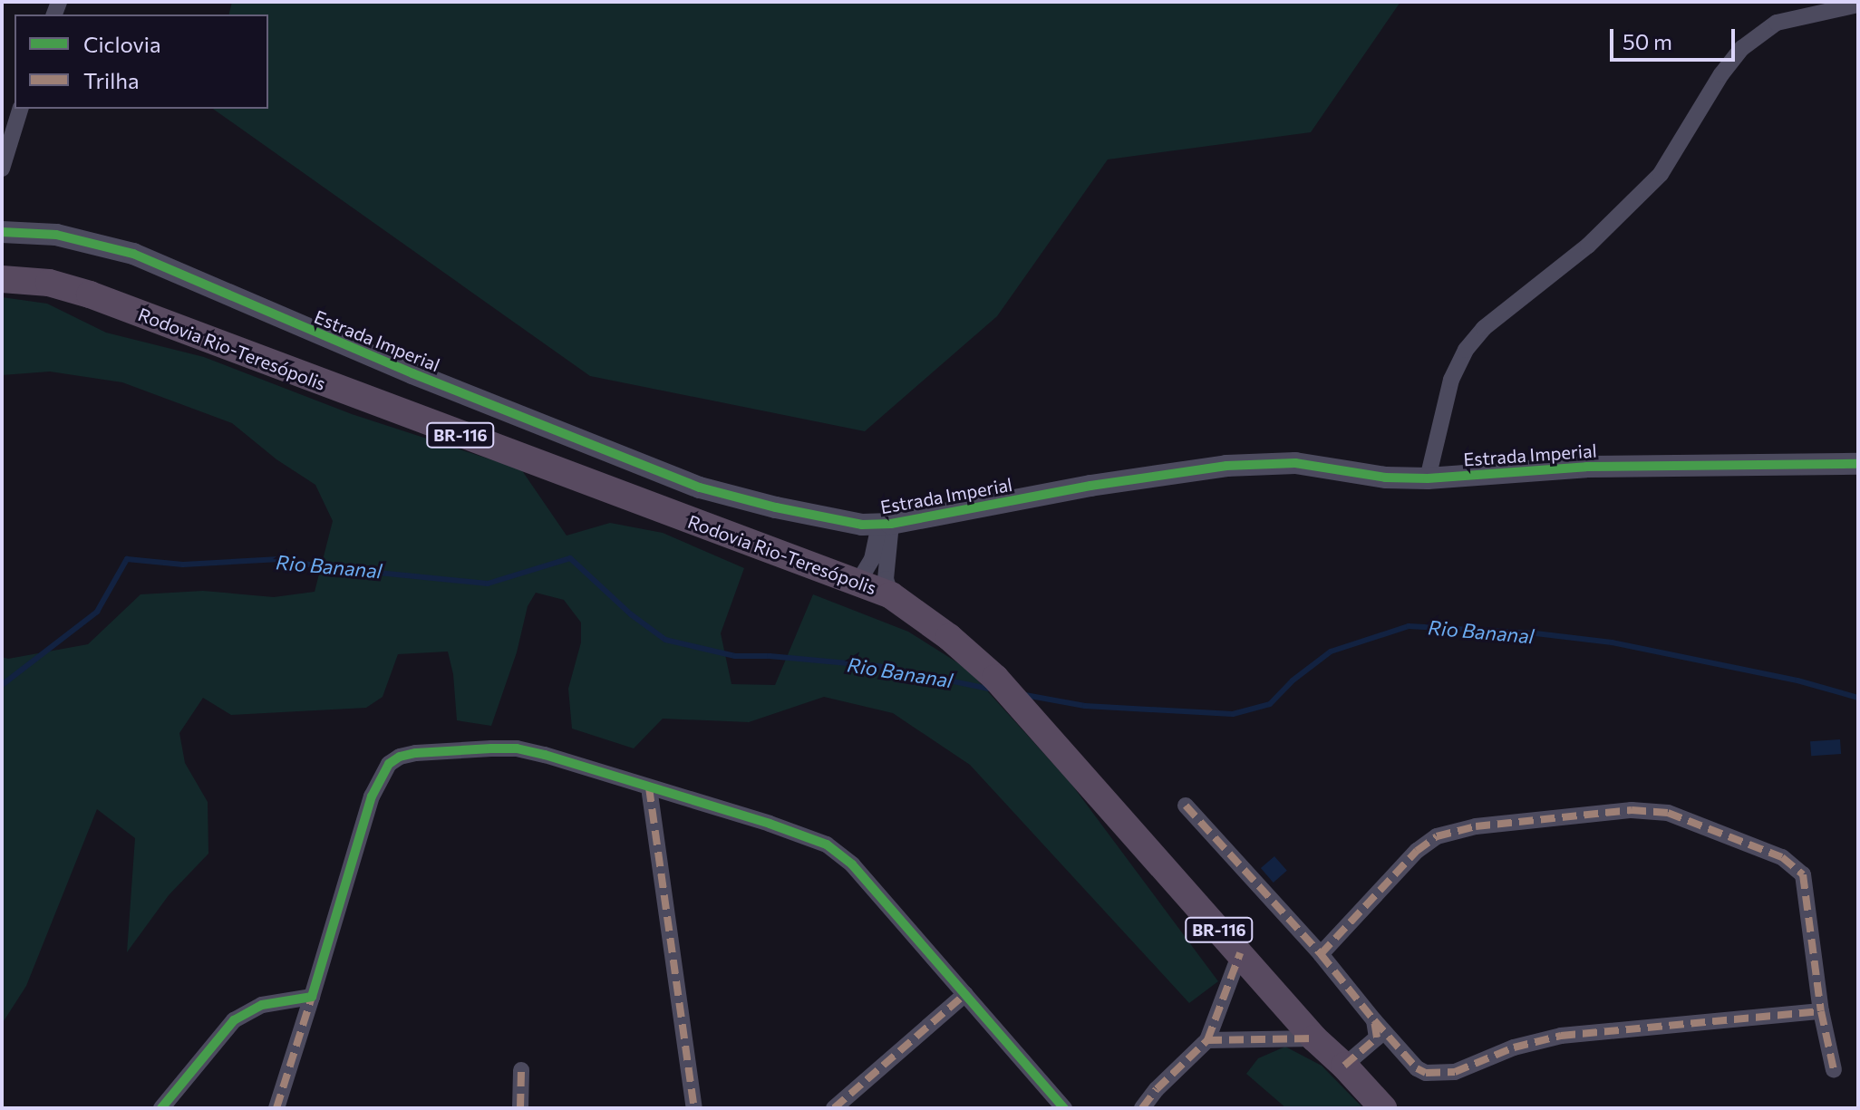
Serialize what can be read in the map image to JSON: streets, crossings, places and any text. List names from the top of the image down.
{
  "streets": {
    "highway": ["Rodovia Rio-Teresópolis", "BR-116"],
    "street": ["Estrada Imperial"]
  },
  "water": ["Rio Bananal"],
  "legend": ["Ciclovia", "Trilha"],
  "scale_bar": "50 m"
}
